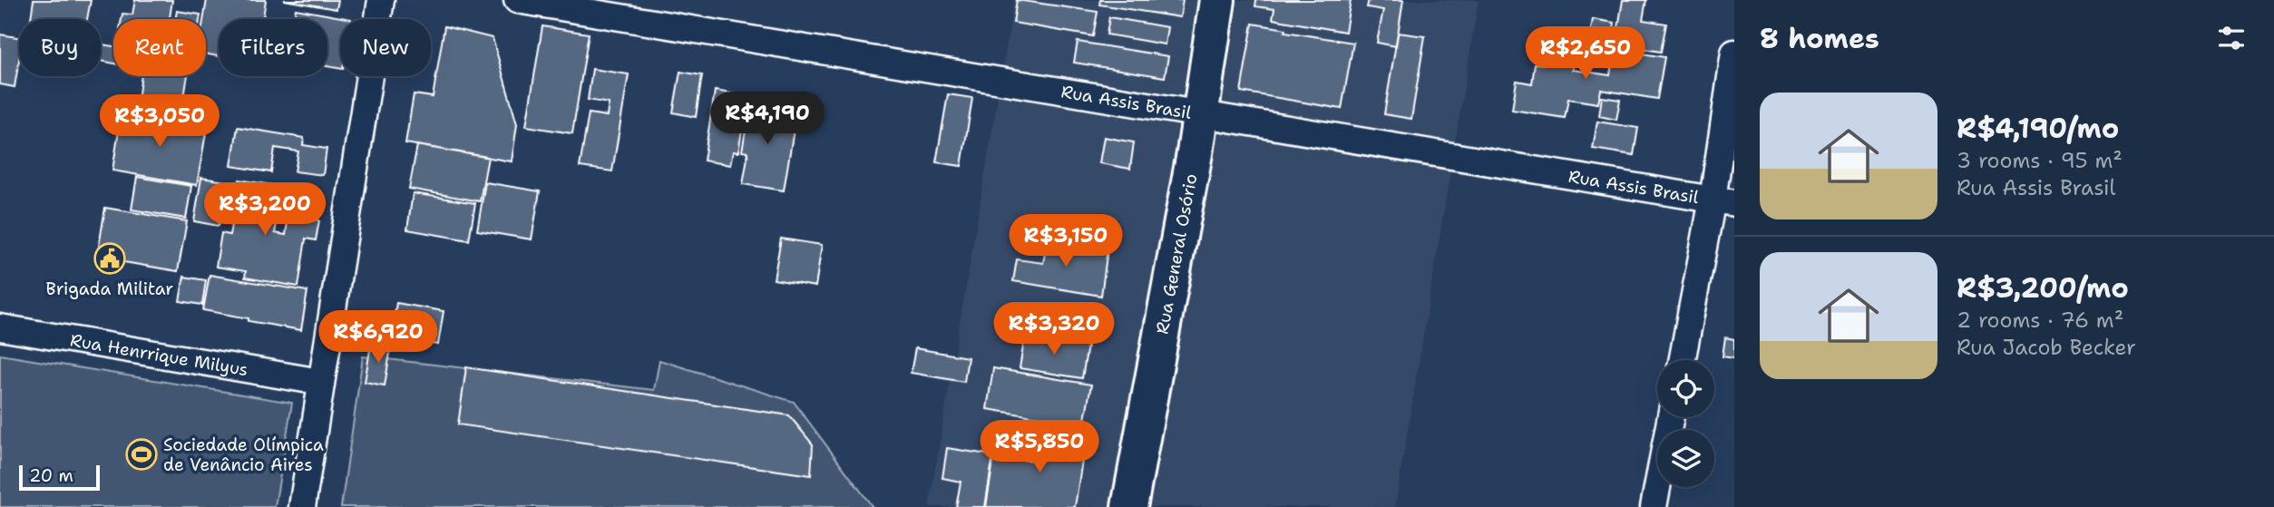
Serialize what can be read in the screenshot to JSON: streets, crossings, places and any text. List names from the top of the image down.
{
  "streets": {
    "main road": ["Rua General Osório"],
    "street": ["Rua Assis Brasil", "Rua Henrrique Milyus"]
  },
  "crossings": [
    ["Rua Assis Brasil", "Rua General Osório"]
  ],
  "places": {
    "public building": ["Brigada Militar"],
    "sports": ["Sociedade Olímpica de Venâncio Aires"]
  },
  "scale_bar": "20 m",
  "page": {
    "heading": "8 homes",
    "chip": [
      "Buy",
      "Rent",
      "Filters",
      "New"
    ],
    "price": [
      "R$2,650",
      "R$4,190",
      "R$3,050",
      "R$3,200",
      "R$3,150",
      "R$3,320",
      "R$6,920",
      "R$5,850"
    ],
    "list": [
      {
        "name": "R$4,190/mo",
        "note": "3 rooms · 95 m² · Rua Assis Brasil"
      },
      {
        "name": "R$3,200/mo",
        "note": "2 rooms · 76 m² · Rua Jacob Becker"
      }
    ],
    "scale": "20 m"
  }
}
